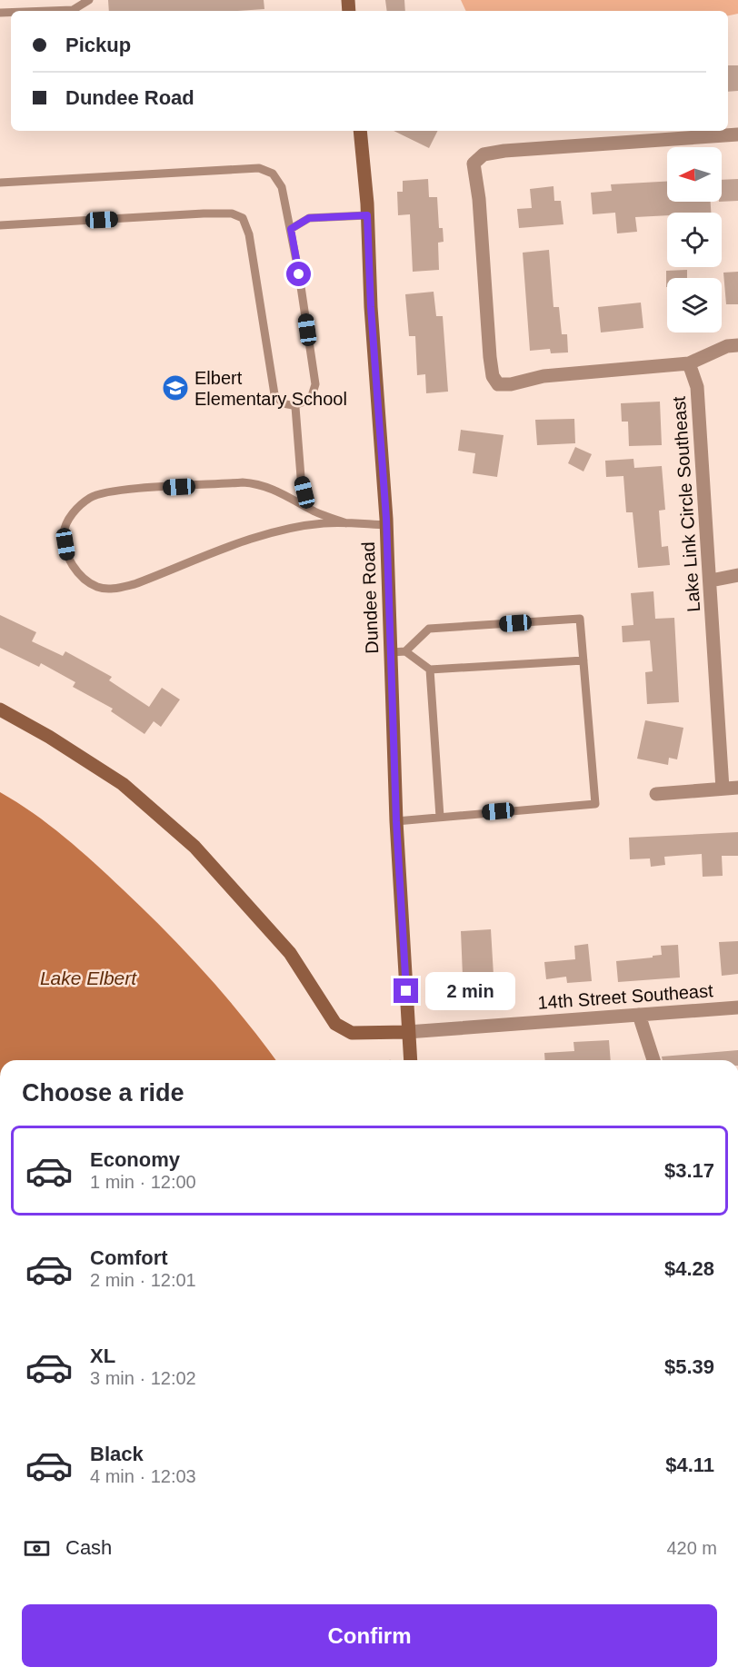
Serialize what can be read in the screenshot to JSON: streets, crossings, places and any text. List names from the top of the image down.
{
  "streets": {
    "main road": ["Dundee Road", "14th Street Southeast"],
    "street": ["Lake Link Circle Southeast"]
  },
  "crossings": [
    ["Dundee Road", "14th Street Southeast"]
  ],
  "water": ["Lake Elbert"],
  "places": {
    "school or university": ["Elbert Elementary School"]
  },
  "north": "left",
  "page": {
    "banner": ["Pickup", "Dundee Road"],
    "bubble": "2 min",
    "heading": "Choose a ride",
    "list": [
      {
        "name": "Economy",
        "note": "1 min · 12:00",
        "value": "$3.17"
      },
      {
        "name": "Comfort",
        "note": "2 min · 12:01",
        "value": "$4.28"
      },
      {
        "name": "XL",
        "note": "3 min · 12:02",
        "value": "$5.39"
      },
      {
        "name": "Black",
        "note": "4 min · 12:03",
        "value": "$4.11"
      }
    ],
    "pay": ["Cash", "420 m"],
    "buttons": "Confirm"
  }
}
